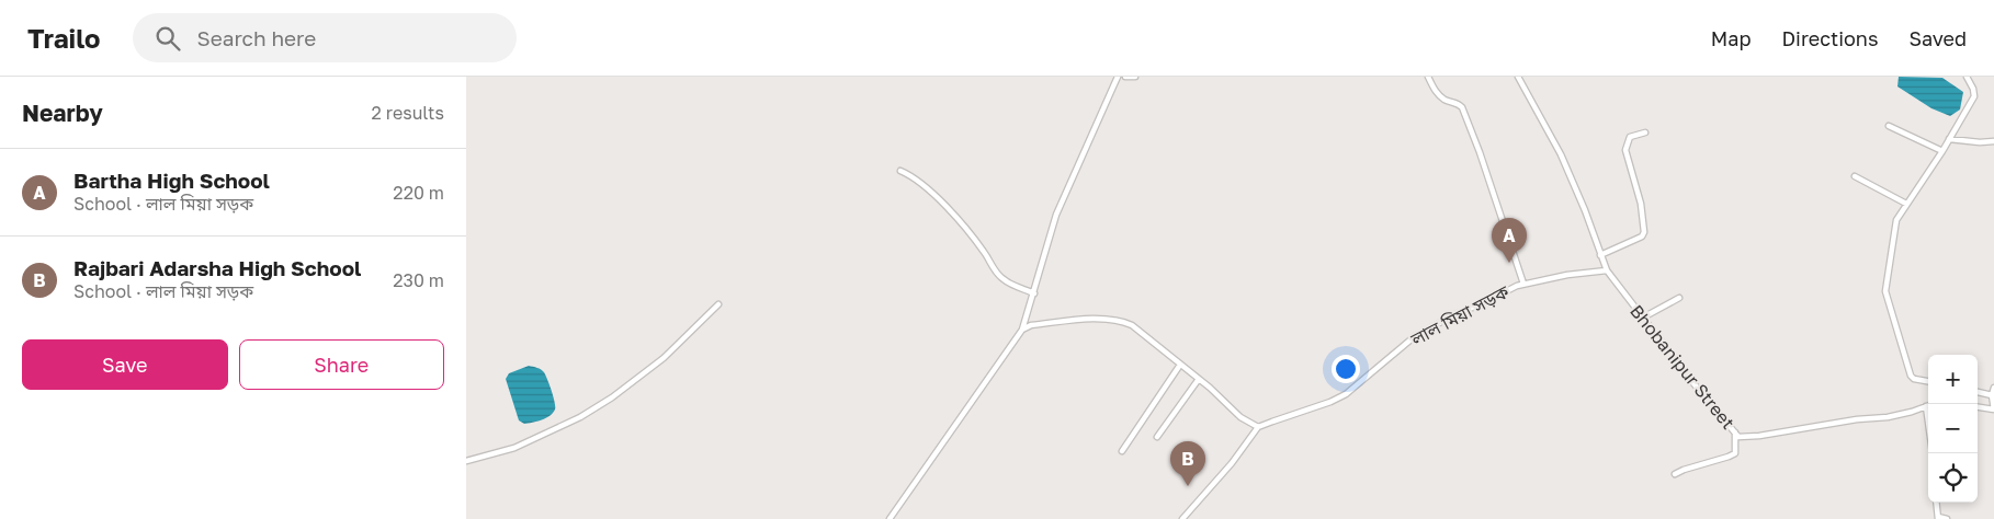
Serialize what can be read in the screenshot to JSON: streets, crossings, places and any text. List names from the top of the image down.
{
  "streets": {
    "street": ["লাল মিয়া সড়ক", "Bhobanipur Street"]
  },
  "crossings": [
    ["লাল মিয়া সড়ক", "Bhobanipur Street"]
  ],
  "page": {
    "header": "Trailo",
    "search": "Search here",
    "nav": ["Map", "Directions", "Saved"],
    "heading": ["Nearby", "2 results"],
    "list": [
      {
        "mark": "A",
        "name": "Bartha High School",
        "note": "School · লাল মিয়া সড়ক",
        "value": "220 m"
      },
      {
        "mark": "B",
        "name": "Rajbari Adarsha High School",
        "note": "School · লাল মিয়া সড়ক",
        "value": "230 m"
      }
    ],
    "pins": ["A", "B"],
    "buttons": ["Save", "Share"],
    "map_buttons": ["+", "−"]
  }
}
